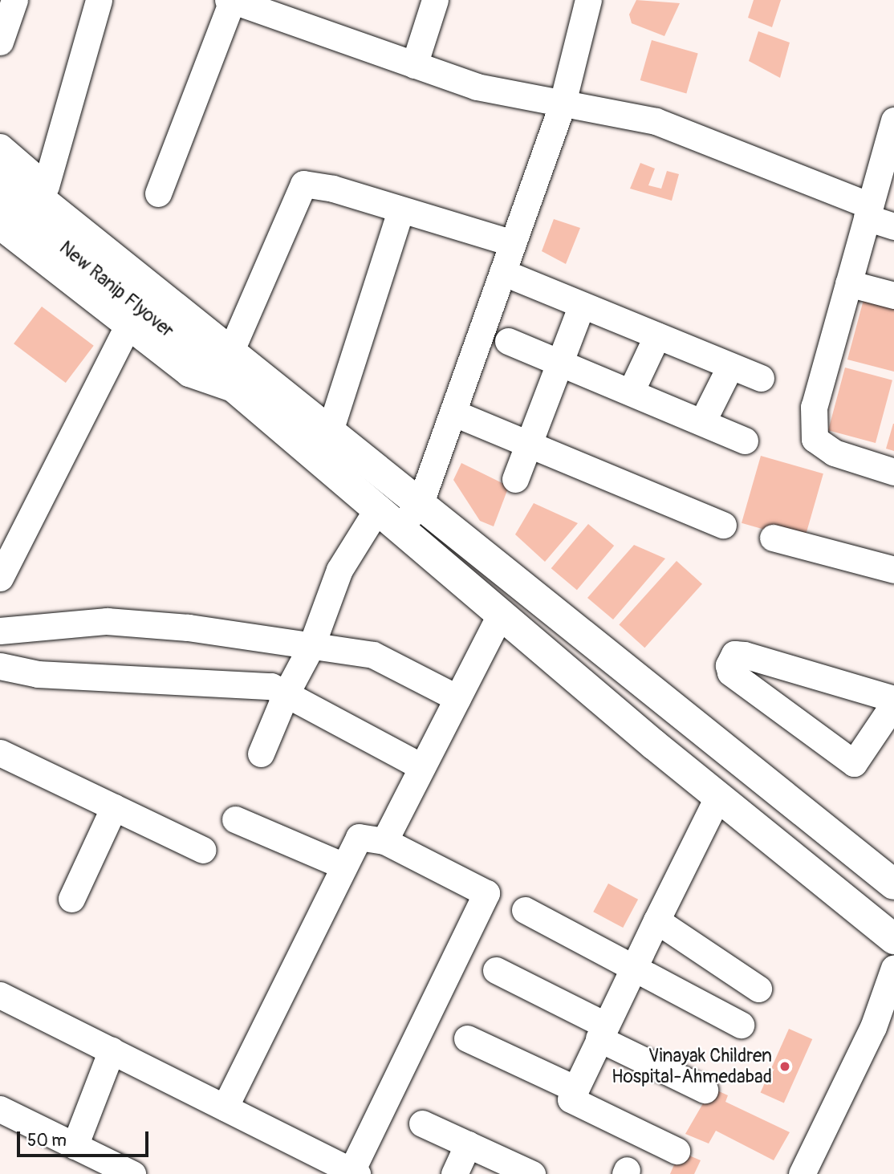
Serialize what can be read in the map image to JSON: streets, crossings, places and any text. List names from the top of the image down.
{
  "streets": {
    "main road": ["New Ranip Flyover"]
  },
  "places": ["Vinayak Children Hospital-Ahmedabad"],
  "scale_bar": "50 m"
}
